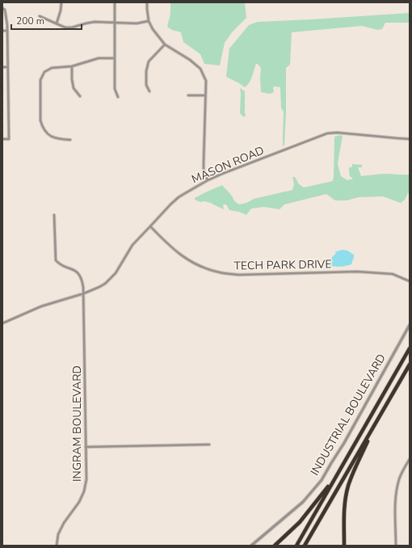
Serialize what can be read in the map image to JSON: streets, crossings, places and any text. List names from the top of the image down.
{
  "streets": {
    "street": [
      "MASON ROAD",
      "TECH PARK DRIVE",
      "INDUSTRIAL BOULEVARD",
      "INGRAM BOULEVARD"
    ]
  },
  "crossings": [
    ["MASON ROAD", "TECH PARK DRIVE"],
    ["MASON ROAD", "INGRAM BOULEVARD"]
  ],
  "scale_bar": "200 m"
}
